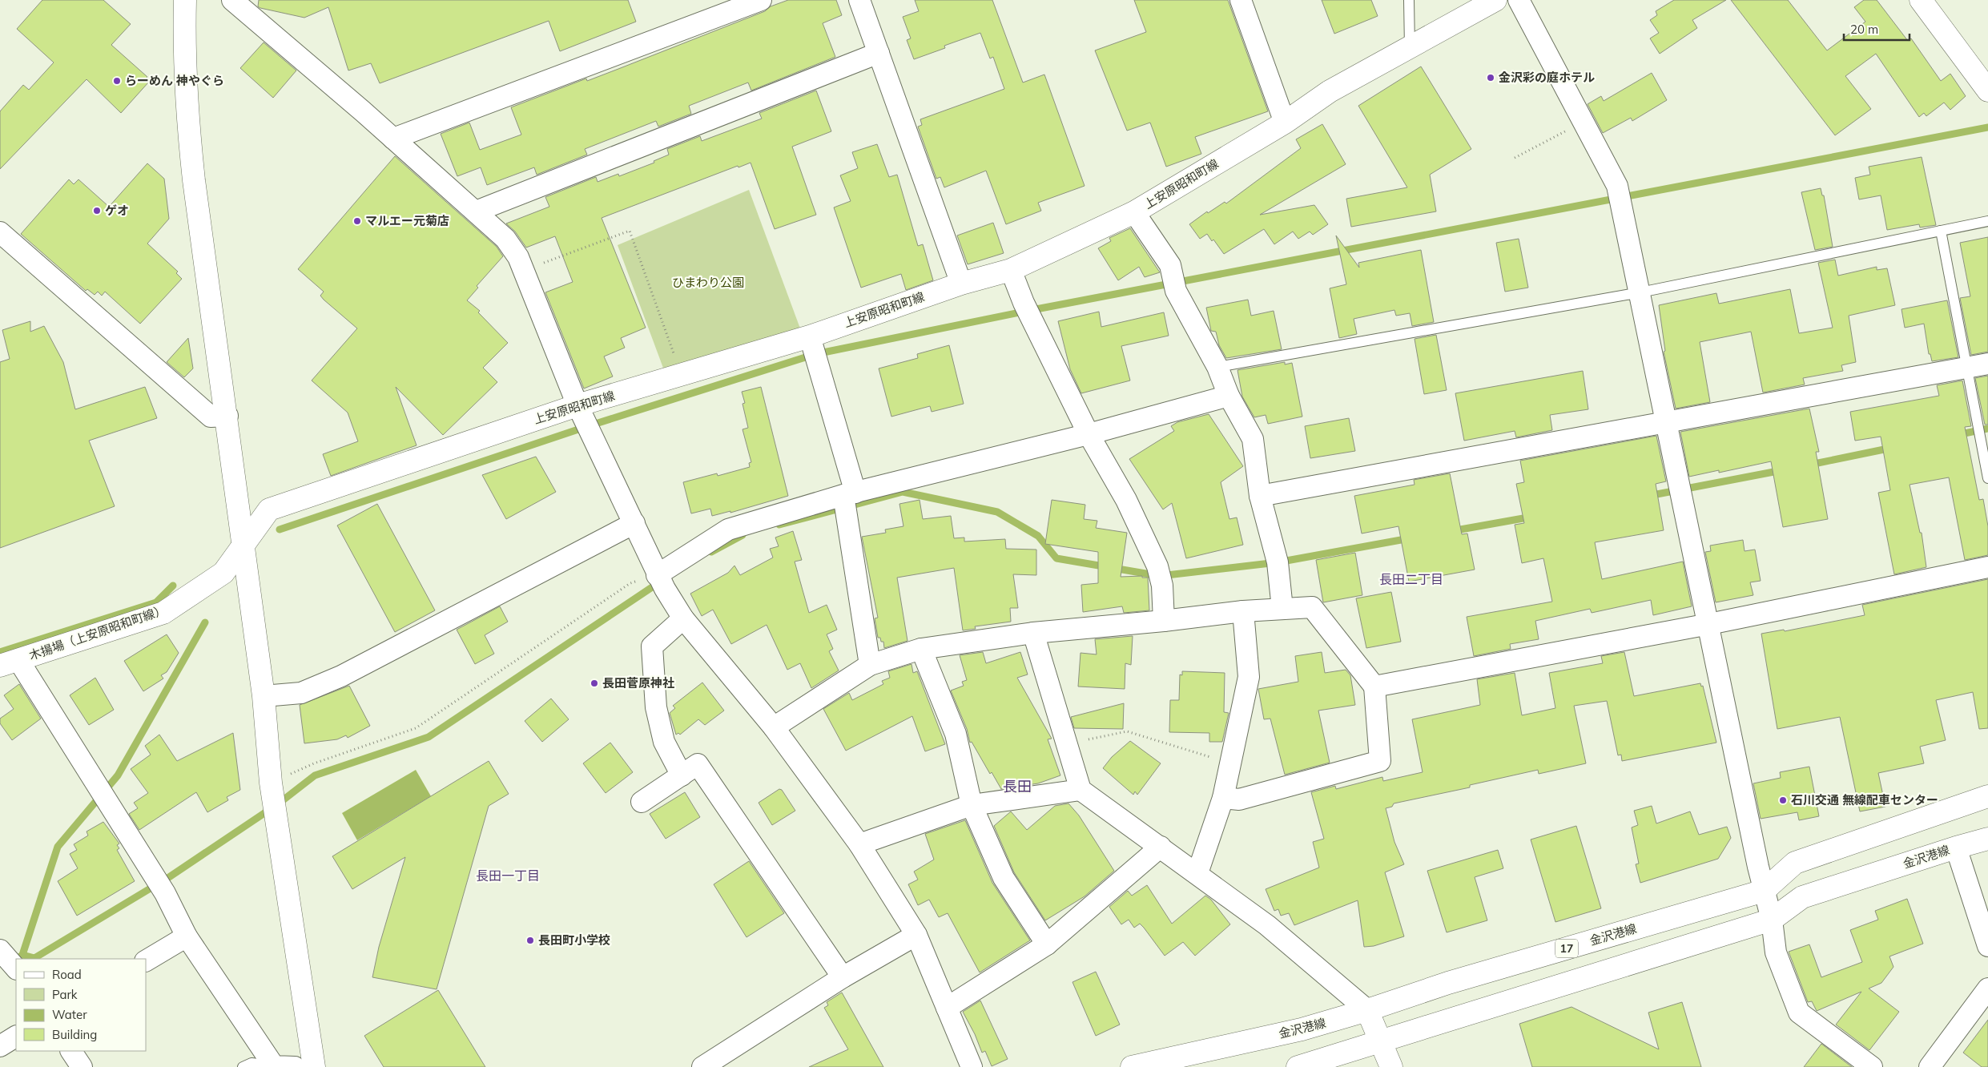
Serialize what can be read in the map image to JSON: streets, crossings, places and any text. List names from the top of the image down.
{
  "streets": {
    "main road": [
      "上安原昭和町線",
      "木揚場（上安原昭和町線）",
      "金沢港線",
      "17"
    ]
  },
  "crossings": [
    ["上安原昭和町線", "木揚場（上安原昭和町線）"]
  ],
  "districts": ["長田二丁目", "長田", "長田一丁目"],
  "parks": ["ひまわり公園"],
  "places": [
    "金沢彩の庭ホテル",
    "らーめん 神やぐら",
    "ゲオ",
    "マルエー元菊店",
    "長田菅原神社",
    "石川交通 無線配車センター",
    "長田町小学校"
  ],
  "legend": [
    "Road",
    "Park",
    "Water",
    "Building"
  ],
  "scale_bar": "20 m"
}
